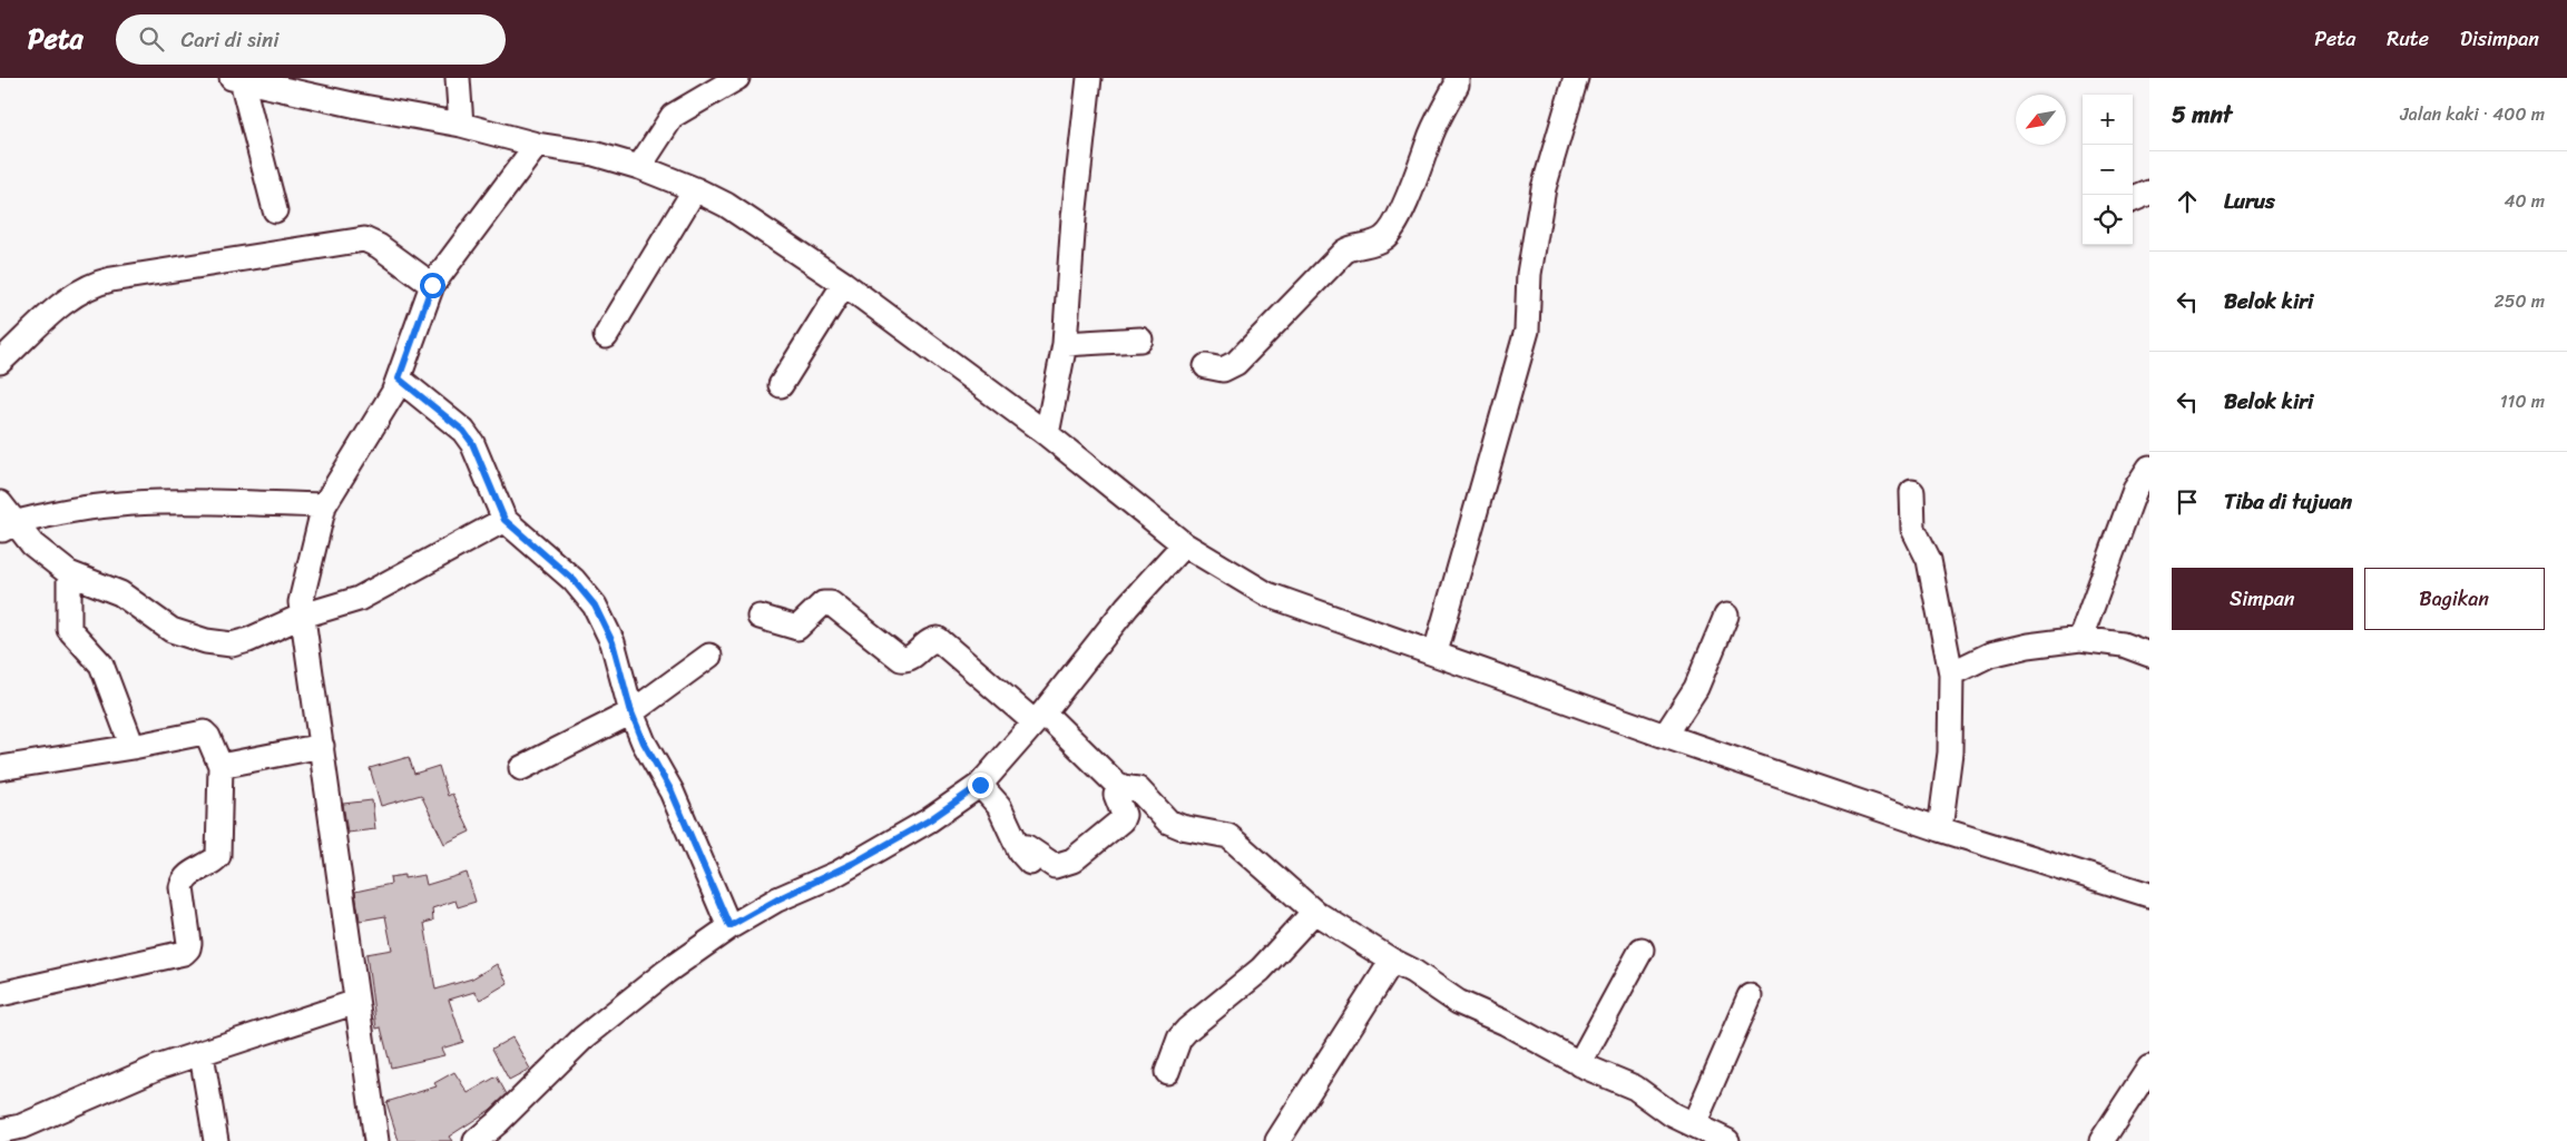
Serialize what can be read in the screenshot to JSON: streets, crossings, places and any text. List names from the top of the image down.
{
  "north": "bottom left",
  "page": {
    "header": "Peta",
    "search": "Cari di sini",
    "nav": ["Peta", "Rute", "Disimpan"],
    "heading": ["5 mnt", "Jalan kaki · 400 m"],
    "map_buttons": ["+", "−"],
    "list": [
      ["Lurus", "40 m"],
      ["Belok kiri", "250 m"],
      ["Belok kiri", "110 m"],
      "Tiba di tujuan"
    ],
    "buttons": ["Simpan", "Bagikan"]
  }
}
